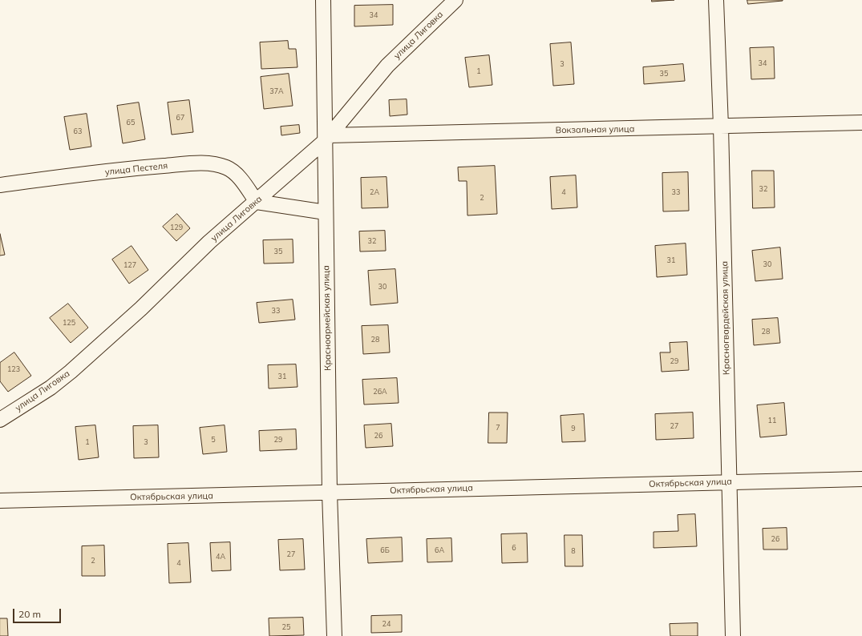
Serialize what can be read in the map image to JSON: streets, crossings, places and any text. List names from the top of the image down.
{
  "streets": {
    "street": [
      "улица Лиговка",
      "Вокзальная улица",
      "улица Пестеля",
      "Красноармейская улица",
      "Красногвардейская улица",
      "Октябрьская улица"
    ]
  },
  "crossings": [
    ["улица Лиговка", "Вокзальная улица"],
    ["улица Лиговка", "улица Пестеля"],
    ["улица Лиговка", "Красноармейская улица"],
    ["Вокзальная улица", "Красноармейская улица"],
    ["Вокзальная улица", "Красногвардейская улица"],
    ["Красноармейская улица", "Октябрьская улица"],
    ["Красногвардейская улица", "Октябрьская улица"]
  ],
  "house_numbers": [
    "34",
    "34",
    "3",
    "1",
    "35",
    "37А",
    "67",
    "65",
    "63",
    "32",
    "2А",
    "4",
    "33",
    "2",
    "129",
    "32",
    "35",
    "31",
    "30",
    "127",
    "30",
    "33",
    "125",
    "28",
    "28",
    "29",
    "123",
    "31",
    "26А",
    "11",
    "27",
    "7",
    "9",
    "26",
    "5",
    "29",
    "1",
    "3",
    "26",
    "6",
    "6Б",
    "6А",
    "8",
    "27",
    "4А",
    "2",
    "4",
    "24",
    "25"
  ],
  "scale_bar": "20 m"
}
